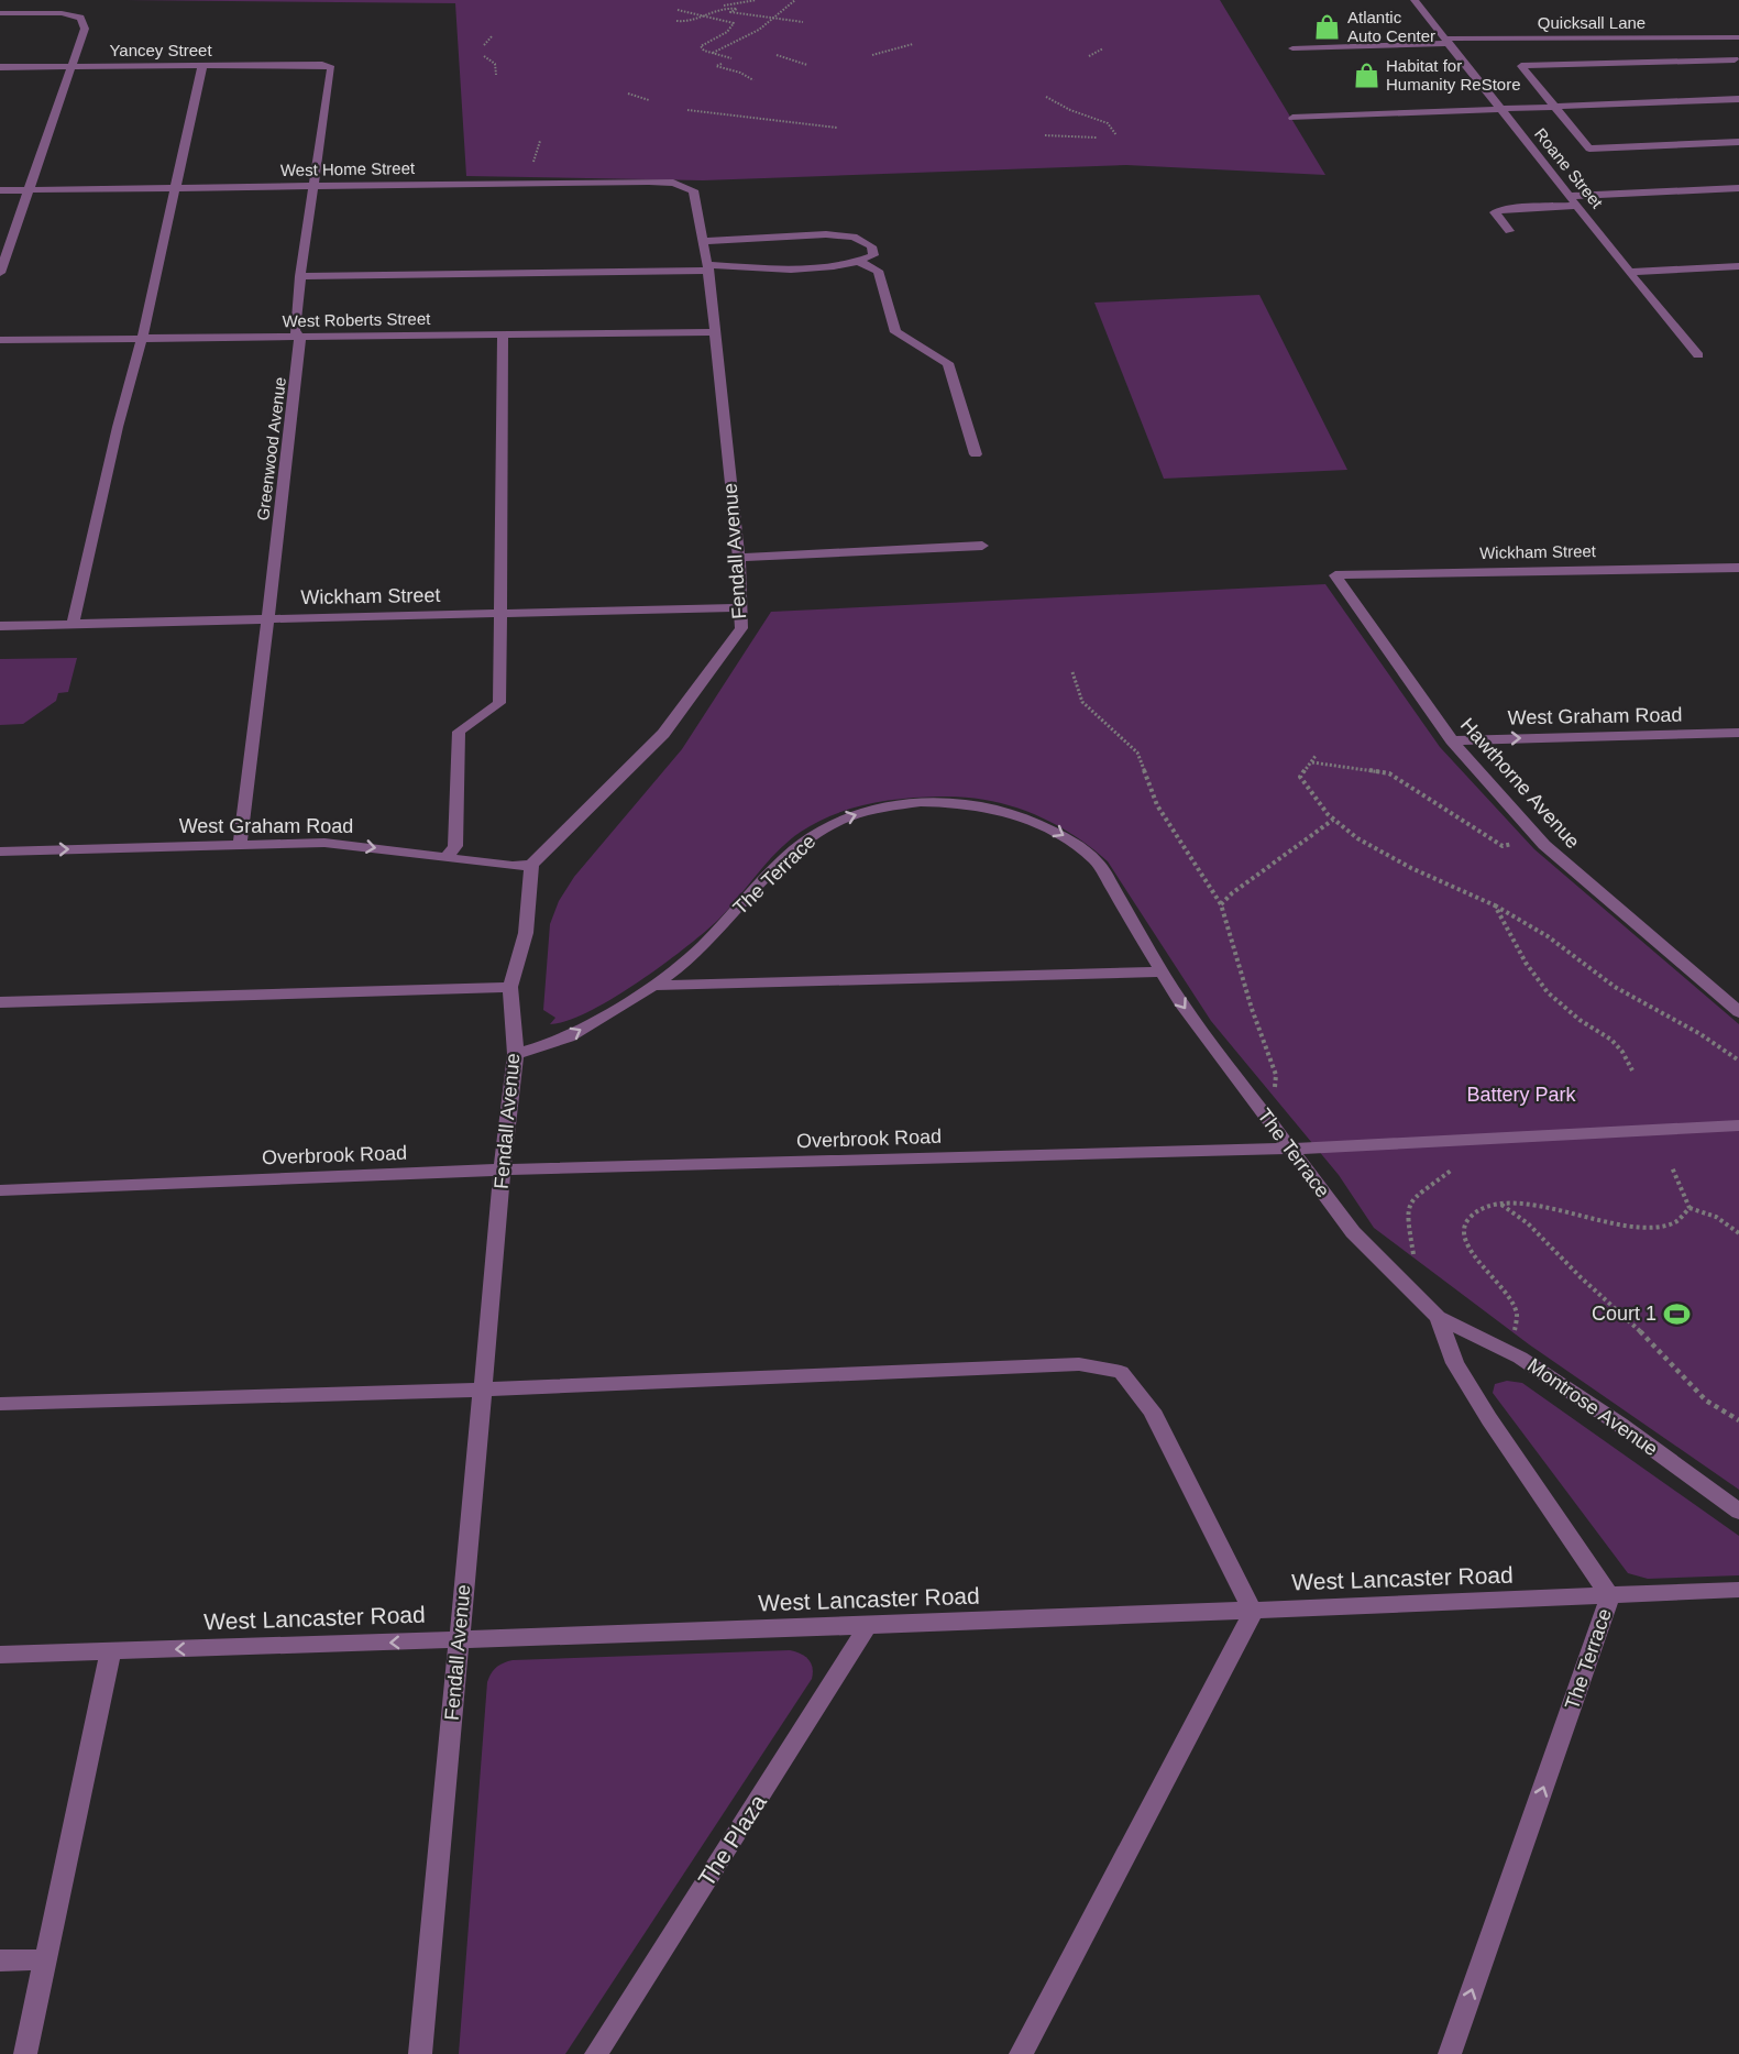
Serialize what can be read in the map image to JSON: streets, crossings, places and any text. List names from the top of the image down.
{
  "streets": {
    "street": [
      "Quicksall Lane",
      "Yancey Street",
      "Roane Street",
      "West Home Street",
      "West Roberts Street",
      "Greenwood Avenue",
      "Fendall Avenue",
      "Wickham Street",
      "West Graham Road",
      "Hawthorne Avenue",
      "The Terrace",
      "Overbrook Road",
      "Montrose Avenue",
      "West Lancaster Road",
      "The Plaza"
    ]
  },
  "crossings": [
    ["Quicksall Lane", "Roane Street"],
    ["Yancey Street", "Greenwood Avenue"],
    ["West Home Street", "Greenwood Avenue"],
    ["West Home Street", "Fendall Avenue"],
    ["West Roberts Street", "Greenwood Avenue"],
    ["West Roberts Street", "Fendall Avenue"],
    ["Greenwood Avenue", "Wickham Street"],
    ["Greenwood Avenue", "West Graham Road"],
    ["Fendall Avenue", "Wickham Street"],
    ["Fendall Avenue", "West Graham Road"],
    ["Fendall Avenue", "The Terrace"],
    ["Fendall Avenue", "Overbrook Road"],
    ["Fendall Avenue", "West Lancaster Road"],
    ["Wickham Street", "Hawthorne Avenue"],
    ["West Graham Road", "Hawthorne Avenue"],
    ["The Terrace", "Overbrook Road"],
    ["The Terrace", "Montrose Avenue"],
    ["The Terrace", "West Lancaster Road"],
    ["West Lancaster Road", "The Plaza"]
  ],
  "one_way": ["West Graham Road"],
  "parks": ["Battery Park"],
  "places": {
    "shop": ["Atlantic Auto Center", "Habitat for Humanity ReStore"],
    "sports": ["Court 1"]
  }
}
